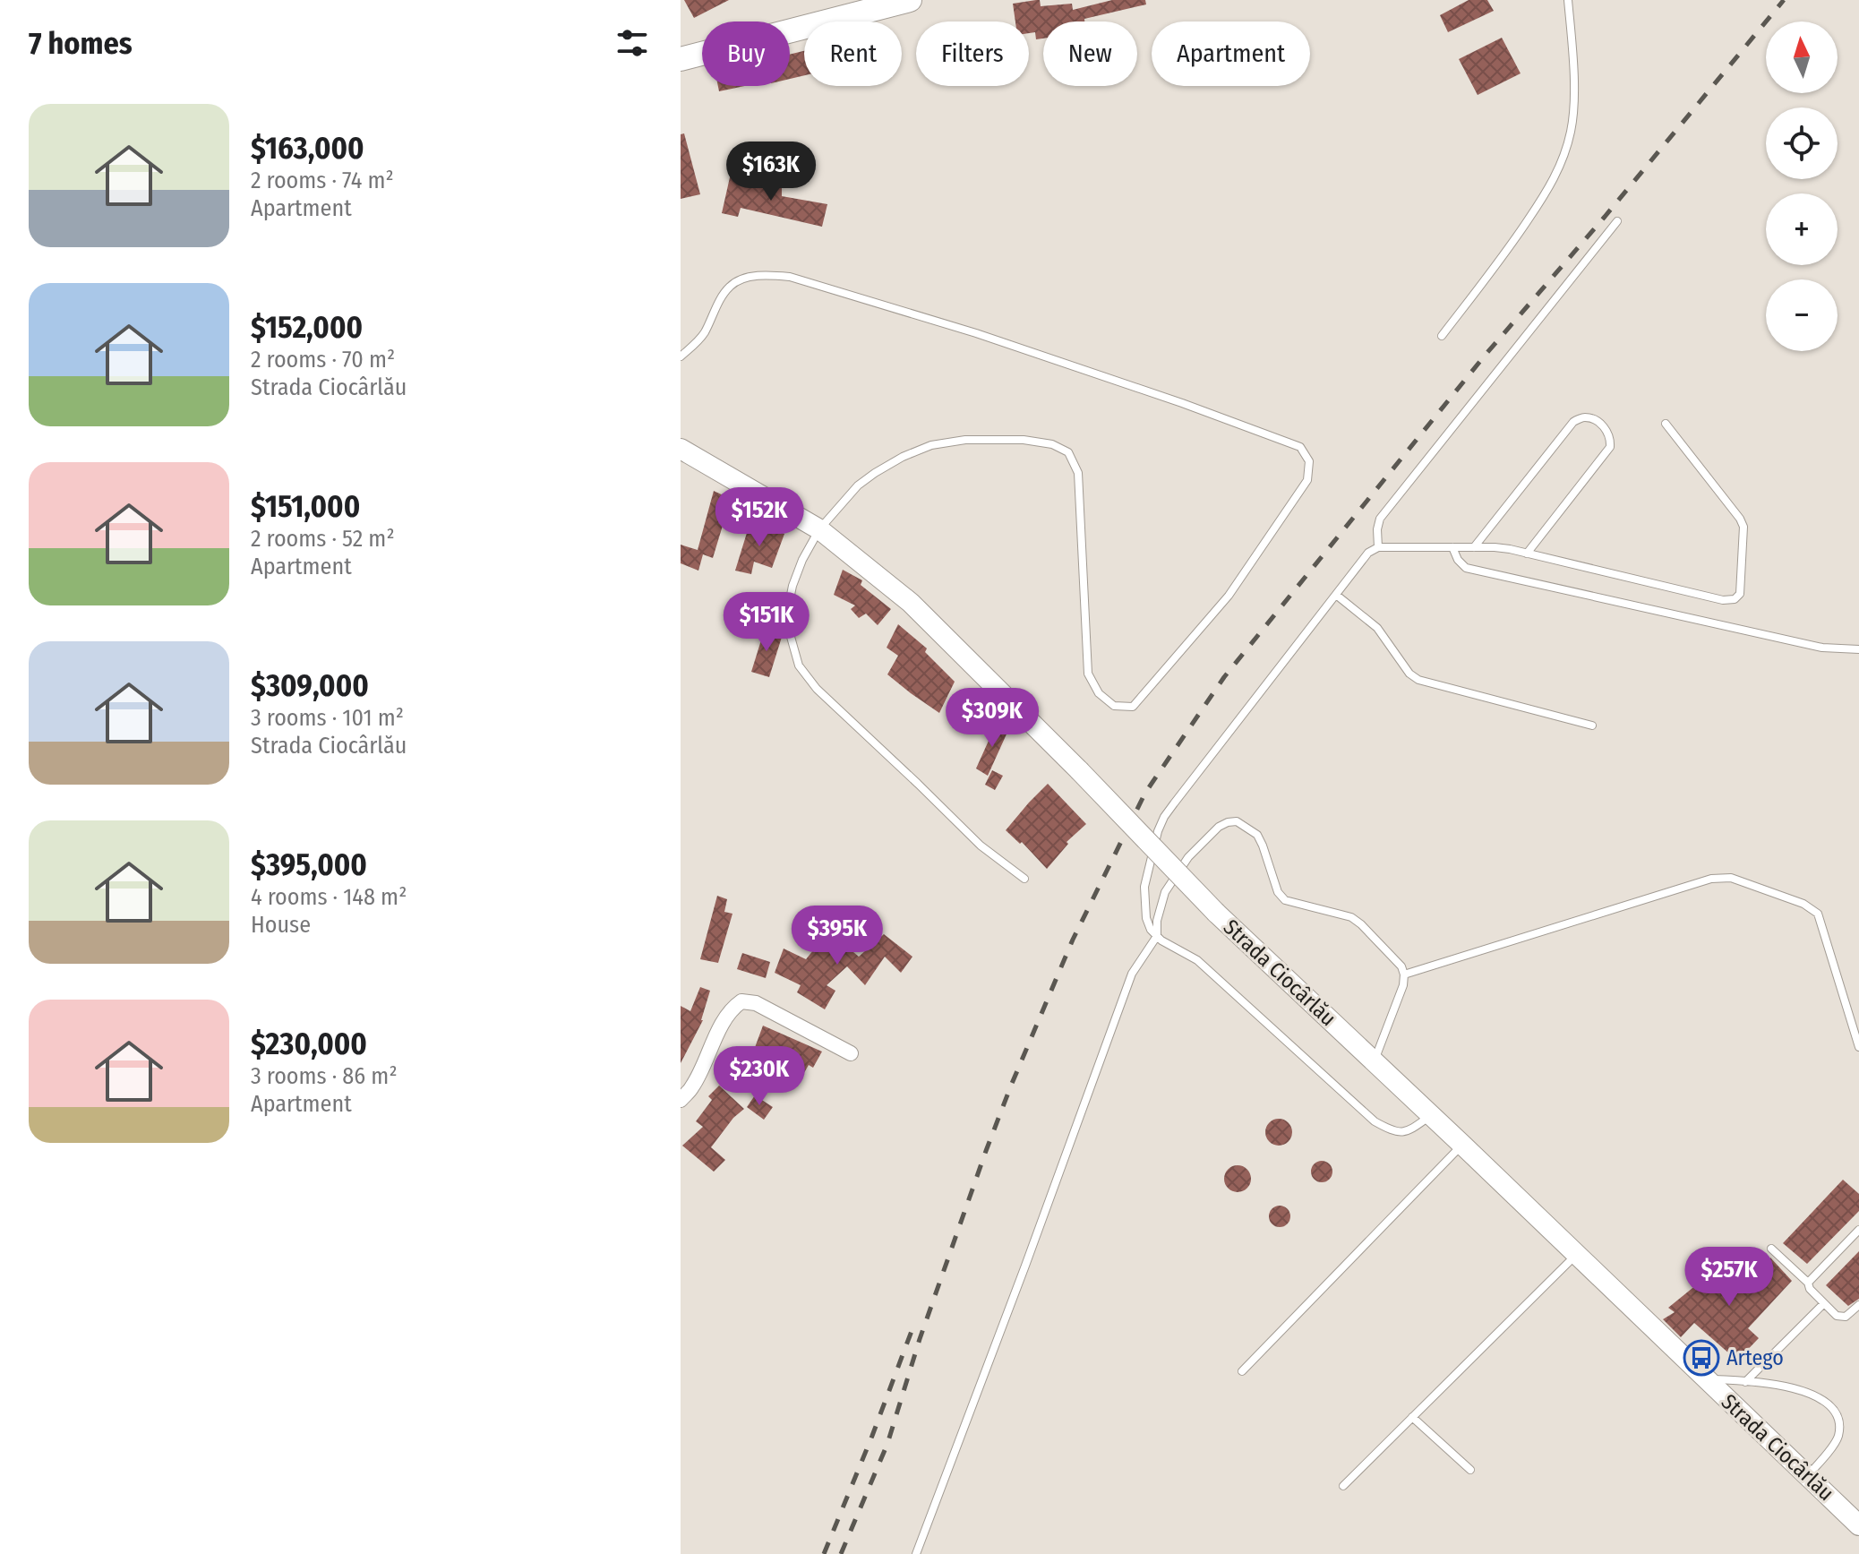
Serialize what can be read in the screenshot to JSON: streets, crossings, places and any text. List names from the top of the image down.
{
  "streets": {
    "main road": ["Strada Ciocârlău"]
  },
  "places": {
    "bus stop": ["Artego"]
  },
  "north": "top",
  "page": {
    "heading": "7 homes",
    "map_buttons": ["+", "−"],
    "chip": [
      "Buy",
      "Rent",
      "Filters",
      "New",
      "Apartment"
    ],
    "list": [
      {
        "name": "$163,000",
        "note": "2 rooms · 74 m² · Apartment"
      },
      {
        "name": "$152,000",
        "note": "2 rooms · 70 m² · Strada Ciocârlău"
      },
      {
        "name": "$151,000",
        "note": "2 rooms · 52 m² · Apartment"
      },
      {
        "name": "$309,000",
        "note": "3 rooms · 101 m² · Strada Ciocârlău"
      },
      {
        "name": "$395,000",
        "note": "4 rooms · 148 m² · House"
      },
      {
        "name": "$230,000",
        "note": "3 rooms · 86 m² · Apartment"
      }
    ],
    "price": [
      "$163K",
      "$152K",
      "$151K",
      "$309K",
      "$395K",
      "$230K",
      "$257K"
    ]
  }
}
